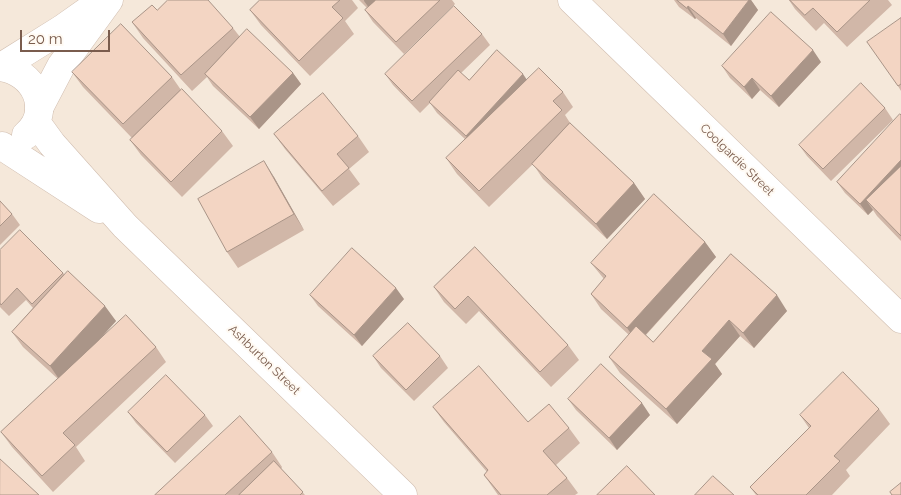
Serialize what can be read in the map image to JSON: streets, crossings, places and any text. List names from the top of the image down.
{
  "streets": {
    "street": ["Coolgardie Street", "Ashburton Street"]
  },
  "scale_bar": "20 m"
}
